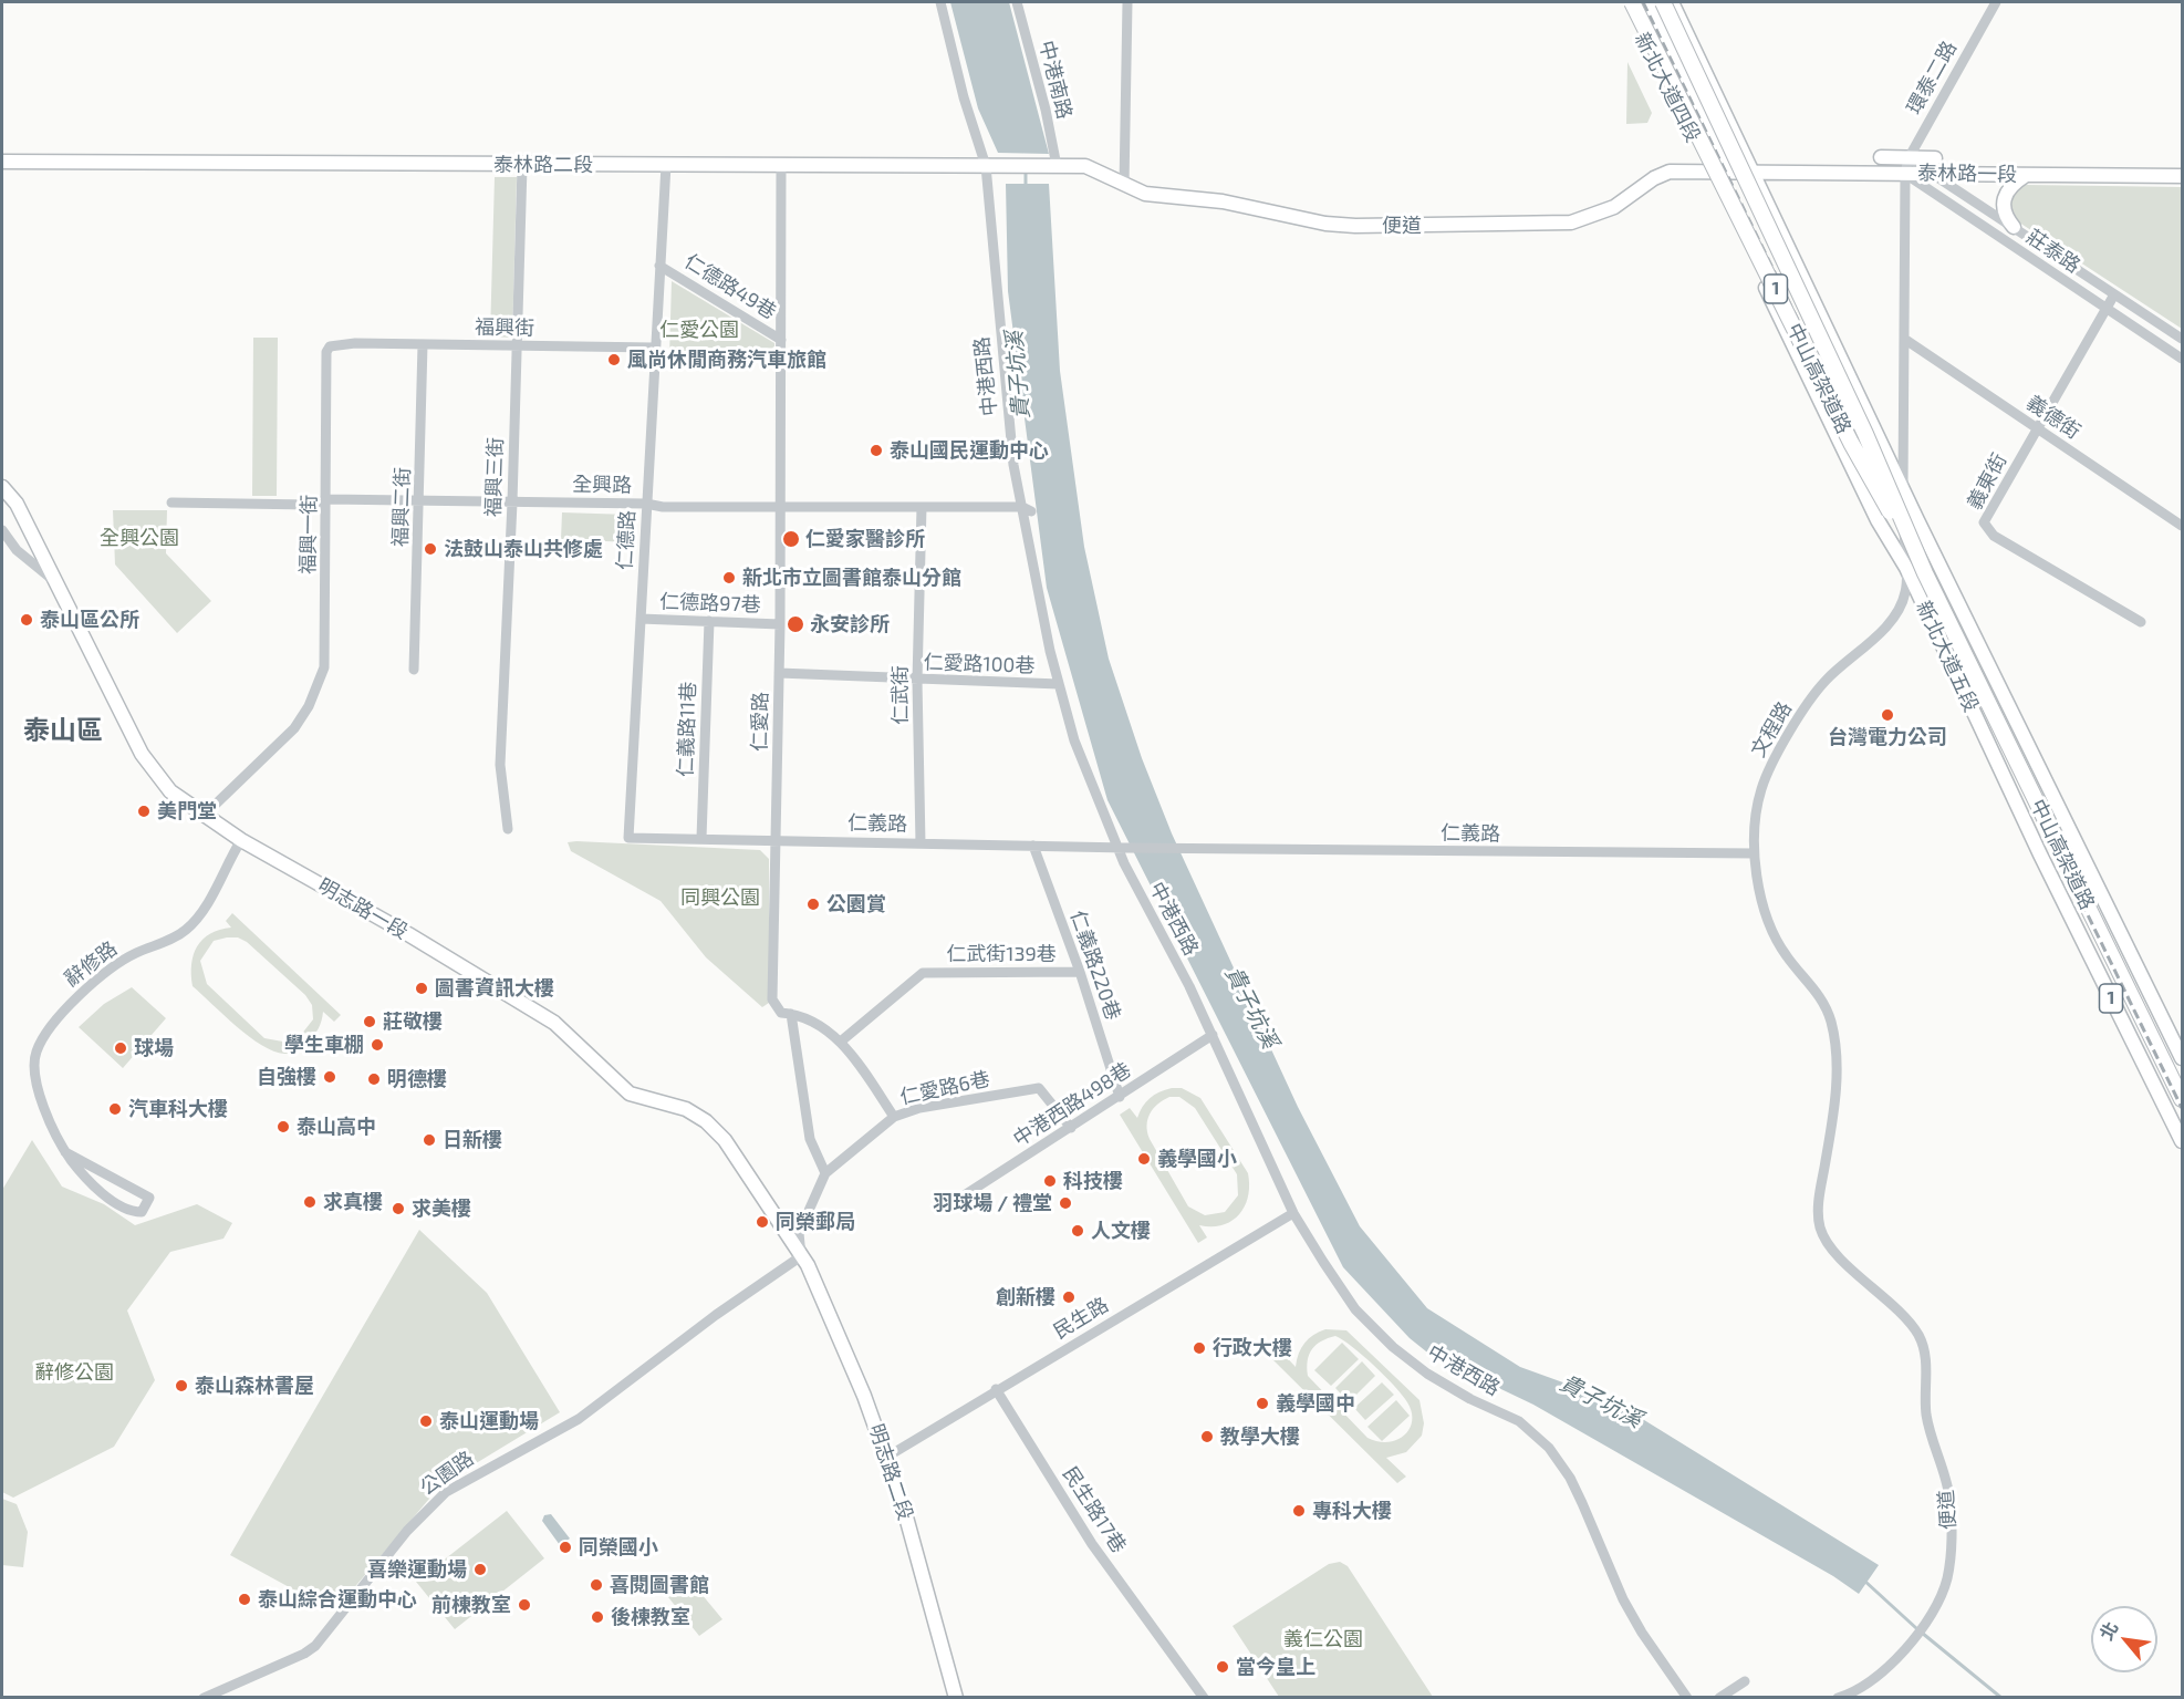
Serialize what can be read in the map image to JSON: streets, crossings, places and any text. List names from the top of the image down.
{
  "streets": {
    "highway": ["1", "中山高架道路"],
    "main road": [
      "新北大道四段",
      "泰林路二段",
      "泰林路一段",
      "便道",
      "新北大道五段",
      "明志路一段",
      "明志路二段"
    ],
    "street": [
      "環泰二路",
      "中港南路",
      "莊泰路",
      "仁德路49巷",
      "福興街",
      "中港西路",
      "義德街",
      "福興三街",
      "義東街",
      "全興路",
      "福興二街",
      "福興一街",
      "仁德路",
      "仁德路97巷",
      "仁愛路100巷",
      "仁武街",
      "仁愛路",
      "仁義路11巷",
      "文程路",
      "仁義路",
      "仁武街139巷",
      "辭修路",
      "仁義路220巷",
      "仁愛路6巷",
      "中港西路498巷",
      "民生路",
      "公園路",
      "民生路17巷"
    ]
  },
  "crossings": [
    ["環泰二路", "泰林路一段"],
    ["環泰二路", "莊泰路"],
    ["環泰二路", "文程路"],
    ["中港南路", "泰林路二段"],
    ["新北大道四段", "泰林路一段"],
    ["新北大道四段", "便道"],
    ["新北大道四段", "新北大道五段"],
    ["泰林路二段", "便道"],
    ["泰林路二段", "中港西路"],
    ["泰林路二段", "福興三街"],
    ["泰林路二段", "仁德路"],
    ["泰林路二段", "仁愛路"],
    ["泰林路一段", "莊泰路"],
    ["泰林路一段", "新北大道五段"],
    ["泰林路一段", "文程路"],
    ["便道", "新北大道五段"],
    ["便道", "文程路"],
    ["莊泰路", "義東街"],
    ["莊泰路", "文程路"],
    ["仁德路49巷", "仁德路"],
    ["仁德路49巷", "仁愛路"],
    ["福興街", "福興三街"],
    ["福興街", "福興二街"],
    ["福興街", "福興一街"],
    ["福興街", "仁德路"],
    ["中港西路", "全興路"],
    ["中港西路", "仁愛路100巷"],
    ["中港西路", "仁義路"],
    ["中港西路", "中港西路498巷"],
    ["中港西路", "民生路"],
    ["義德街", "義東街"],
    ["義德街", "文程路"],
    ["福興三街", "全興路"],
    ["全興路", "福興二街"],
    ["全興路", "福興一街"],
    ["全興路", "仁德路"],
    ["全興路", "仁武街"],
    ["全興路", "仁愛路"],
    ["福興一街", "明志路一段"],
    ["仁德路", "仁德路97巷"],
    ["仁德路", "仁義路"],
    ["仁德路97巷", "仁愛路"],
    ["仁德路97巷", "仁義路11巷"],
    ["新北大道五段", "文程路"],
    ["仁愛路100巷", "仁武街"],
    ["仁愛路100巷", "仁愛路"],
    ["仁武街", "仁義路"],
    ["仁愛路", "仁義路"],
    ["仁義路11巷", "仁義路"],
    ["文程路", "仁義路"],
    ["仁義路", "仁義路220巷"],
    ["明志路一段", "辭修路"],
    ["明志路一段", "明志路二段"],
    ["明志路一段", "公園路"],
    ["仁武街139巷", "仁義路220巷"],
    ["仁義路220巷", "中港西路498巷"],
    ["仁愛路6巷", "中港西路498巷"],
    ["民生路", "明志路二段"],
    ["民生路", "民生路17巷"],
    ["明志路二段", "公園路"]
  ],
  "districts": ["泰山區"],
  "water": ["貴子坑溪"],
  "parks": [
    "仁愛公園",
    "全興公園",
    "同興公園",
    "辭修公園",
    "義仁公園"
  ],
  "places": [
    "風尚休閒商務汽車旅館",
    "泰山國民運動中心",
    "仁愛家醫診所",
    "法鼓山泰山共修處",
    "新北市立圖書館泰山分館",
    "泰山區公所",
    "永安診所",
    "台灣電力公司",
    "美門堂",
    "公園賞",
    "圖書資訊大樓",
    "莊敬樓",
    "學生車棚",
    "球場",
    "自強樓",
    "明德樓",
    "汽車科大樓",
    "泰山高中",
    "日新樓",
    "義學國小",
    "科技樓",
    "求真樓",
    "羽球場 / 禮堂",
    "求美樓",
    "同榮郵局",
    "人文樓",
    "創新樓",
    "行政大樓",
    "泰山森林書屋",
    "義學國中",
    "泰山運動場",
    "教學大樓",
    "專科大樓",
    "同榮國小",
    "喜樂運動場",
    "喜閱圖書館",
    "泰山綜合運動中心",
    "前棟教室",
    "後棟教室",
    "當今皇上"
  ],
  "north": "top left"
}
